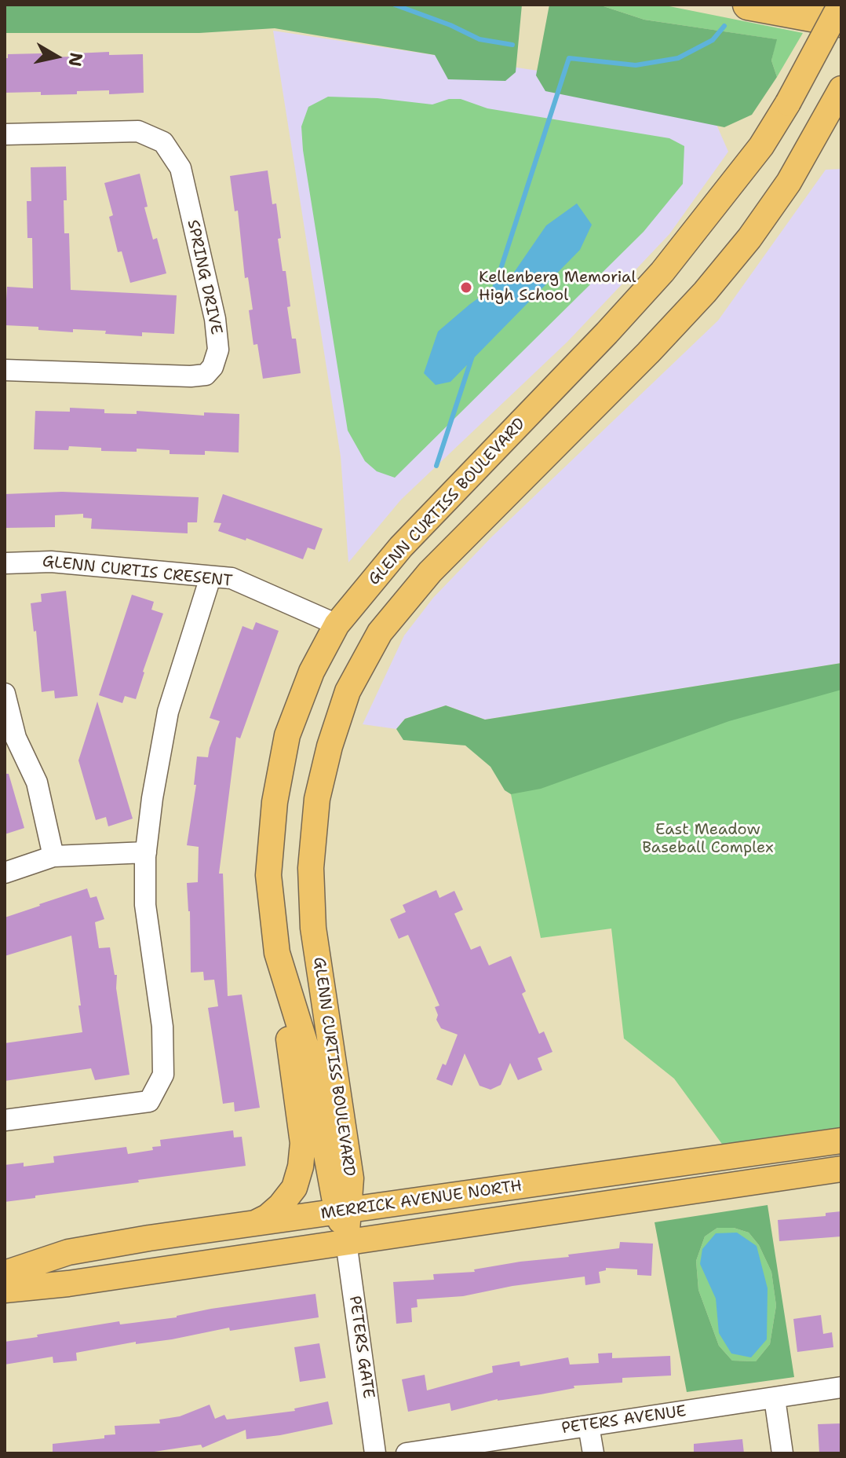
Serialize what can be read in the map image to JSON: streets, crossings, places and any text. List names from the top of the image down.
{
  "streets": {
    "main road": ["GLENN CURTISS BOULEVARD", "MERRICK AVENUE NORTH"],
    "street": [
      "SPRING DRIVE",
      "GLENN CURTIS CRESENT",
      "PETERS GATE",
      "PETERS AVENUE"
    ]
  },
  "crossings": [
    ["GLENN CURTISS BOULEVARD", "GLENN CURTIS CRESENT"],
    ["GLENN CURTISS BOULEVARD", "MERRICK AVENUE NORTH"],
    ["GLENN CURTISS BOULEVARD", "PETERS GATE"],
    ["MERRICK AVENUE NORTH", "PETERS GATE"]
  ],
  "parks": ["East Meadow Baseball Complex"],
  "places": ["Kellenberg Memorial High School"],
  "north": "right"
}
